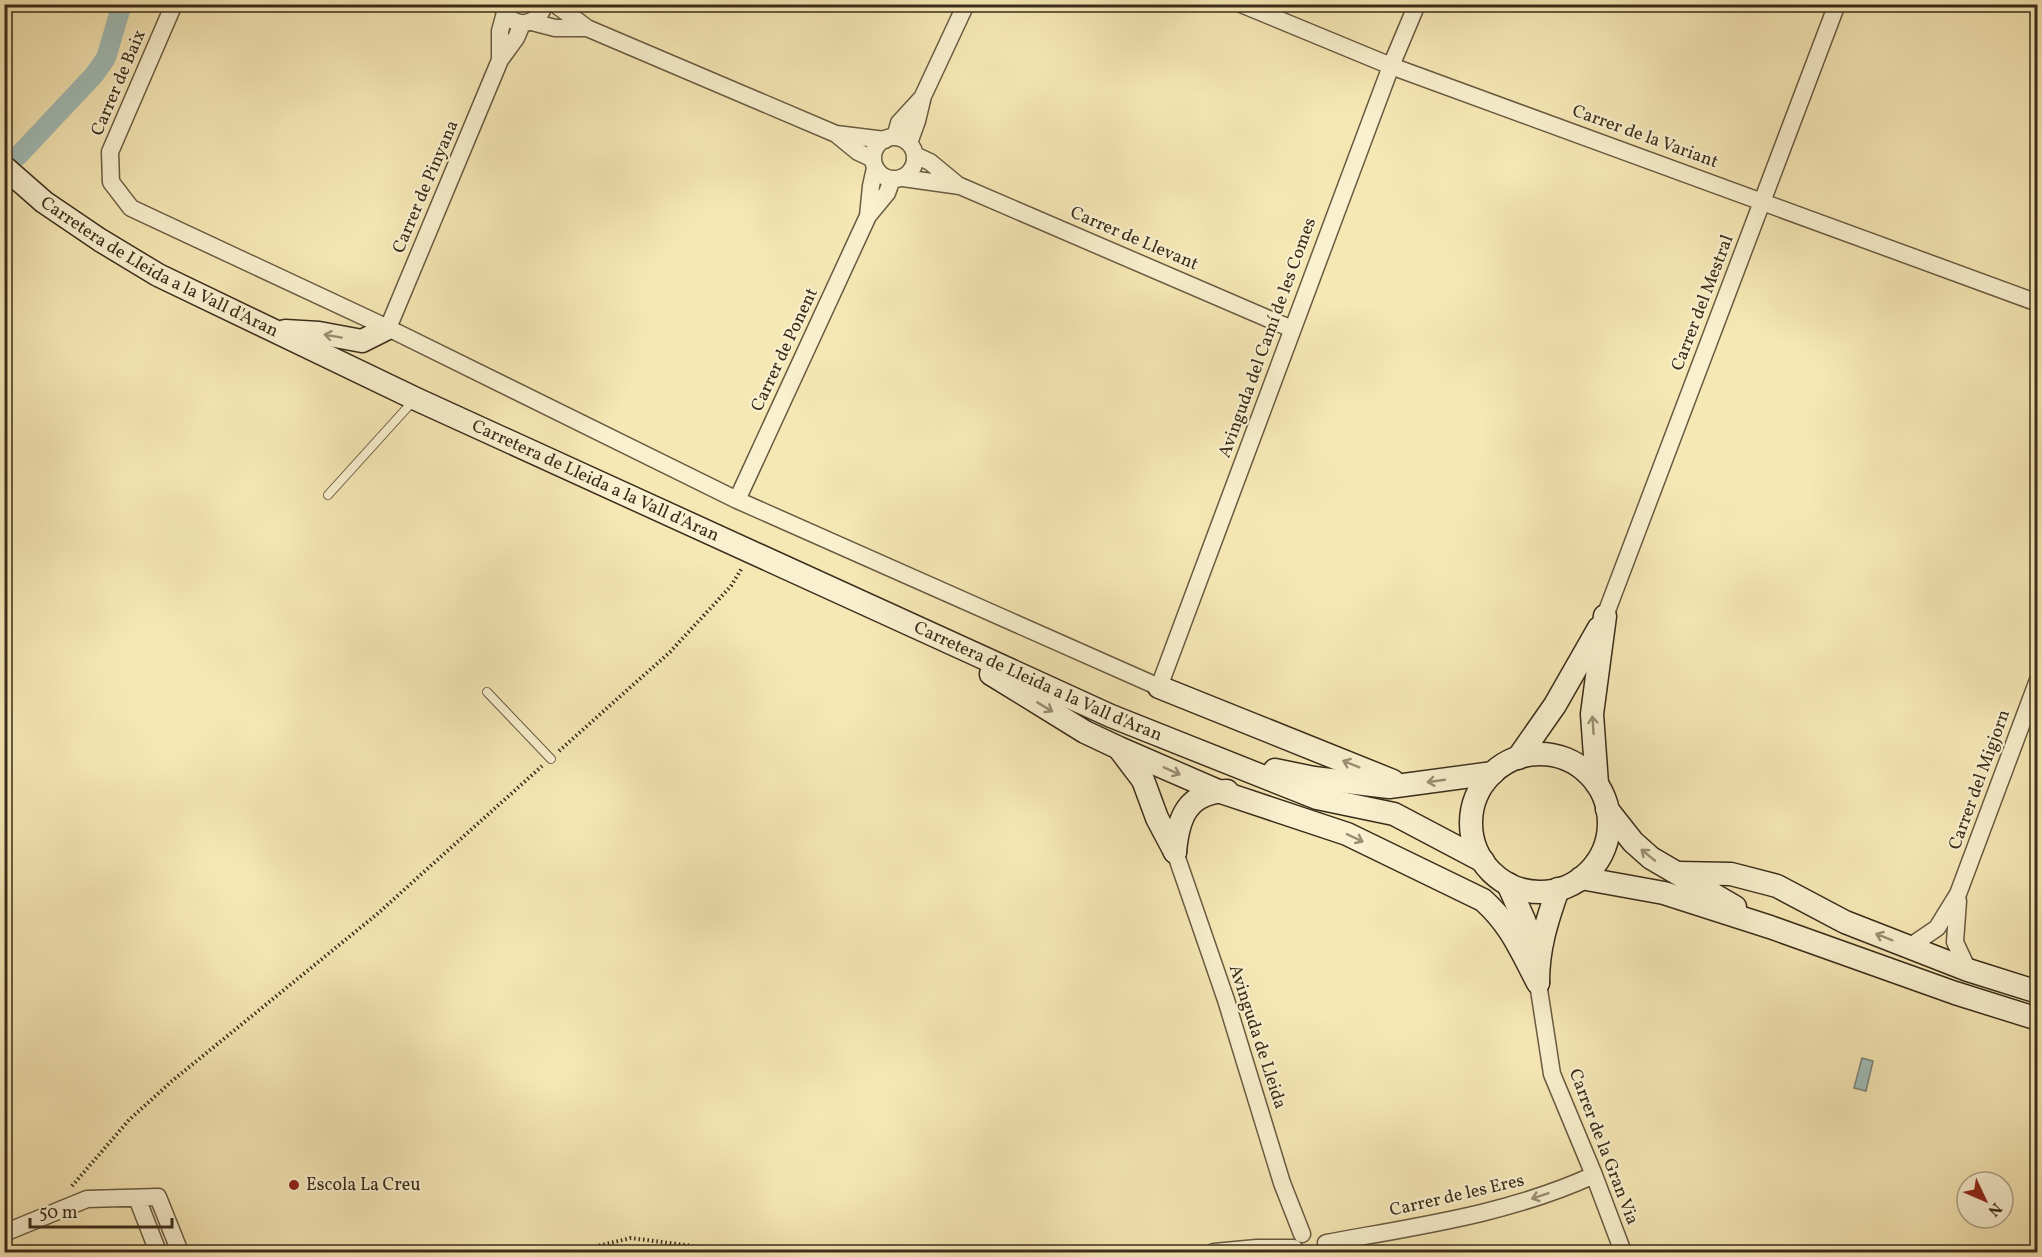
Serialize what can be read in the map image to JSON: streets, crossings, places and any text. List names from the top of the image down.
{
  "streets": {
    "main road": ["Carretera de Lleida a la Vall d'Aran"],
    "street": [
      "Carrer de Baix",
      "Carrer de la Variant",
      "Carrer de Pinyana",
      "Carrer de Llevant",
      "Carrer del Mestral",
      "Avinguda del Camí de les Comes",
      "Carrer de Ponent",
      "Carrer del Migjorn",
      "Avinguda de Lleida",
      "Carrer de la Gran Via",
      "Carrer de les Eres"
    ]
  },
  "crossings": [
    ["Carrer de Baix", "Carrer de Pinyana"],
    ["Carrer de la Variant", "Carrer del Mestral"],
    ["Carrer de la Variant", "Avinguda del Camí de les Comes"],
    ["Carrer de Pinyana", "Carrer de Llevant"],
    ["Carrer de Llevant", "Avinguda del Camí de les Comes"],
    ["Carrer de Llevant", "Carrer de Ponent"],
    ["Carrer de la Gran Via", "Carrer de les Eres"]
  ],
  "one_way": ["Carrer de les Eres"],
  "places": ["Escola La Creu"],
  "scale_bar": "50 m",
  "north": "bottom right"
}
